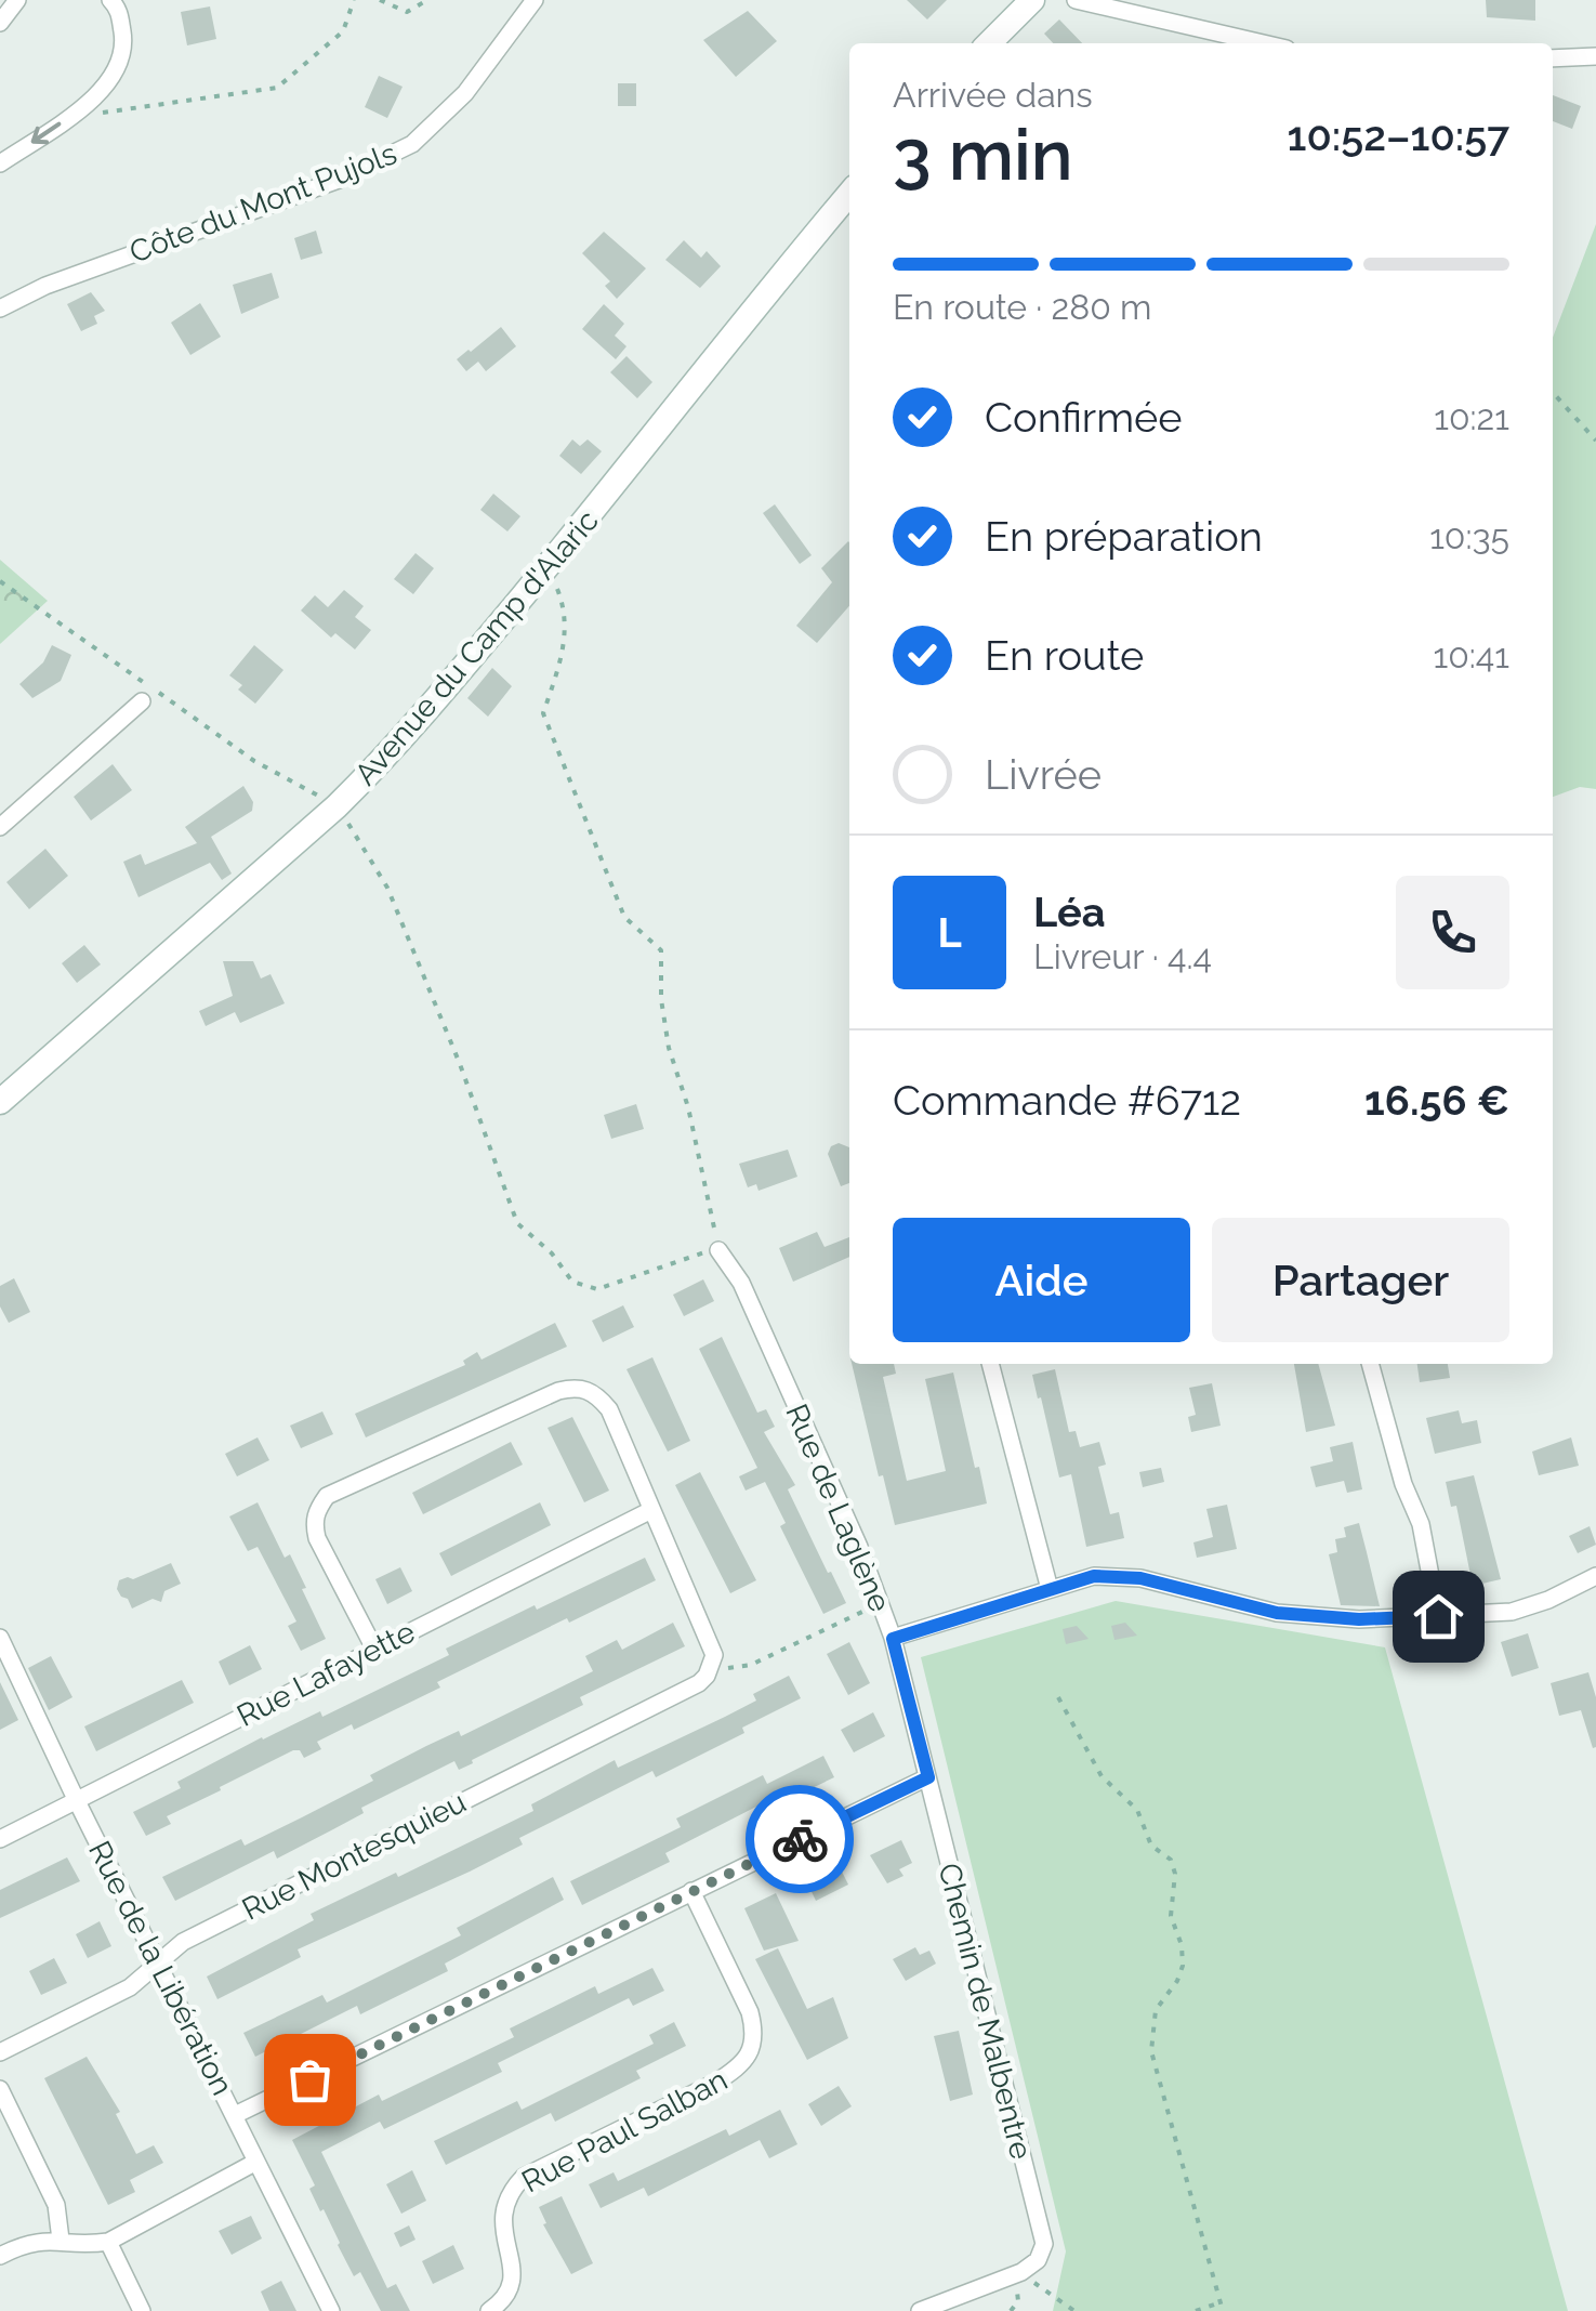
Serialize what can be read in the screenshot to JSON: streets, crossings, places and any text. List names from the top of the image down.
{
  "streets": {
    "main road": ["Avenue du Camp d'Alaric"],
    "street": [
      "Côte du Mont Pujols",
      "Rue de Laglène",
      "Rue Lafayette",
      "Rue Montesquieu",
      "Rue de la Libération",
      "Chemin de Malbentre",
      "Rue Paul Salban"
    ]
  },
  "crossings": [
    ["Rue de Laglène", "Chemin de Malbentre"],
    ["Rue Lafayette", "Rue de la Libération"],
    ["Rue Montesquieu", "Rue de la Libération"]
  ],
  "page": {
    "heading": ["3 min", "Arrivée dans", "10:52–10:57"],
    "panel": [
      "Léa",
      "Livreur · 4.4",
      "Commande #6712",
      "16.56 €"
    ],
    "bar": "En route · 280 m",
    "list": [
      ["Confirmée", "10:21"],
      ["En préparation", "10:35"],
      ["En route", "10:41"],
      "Livrée"
    ],
    "round": "L",
    "buttons": ["Aide", "Partager"]
  }
}
